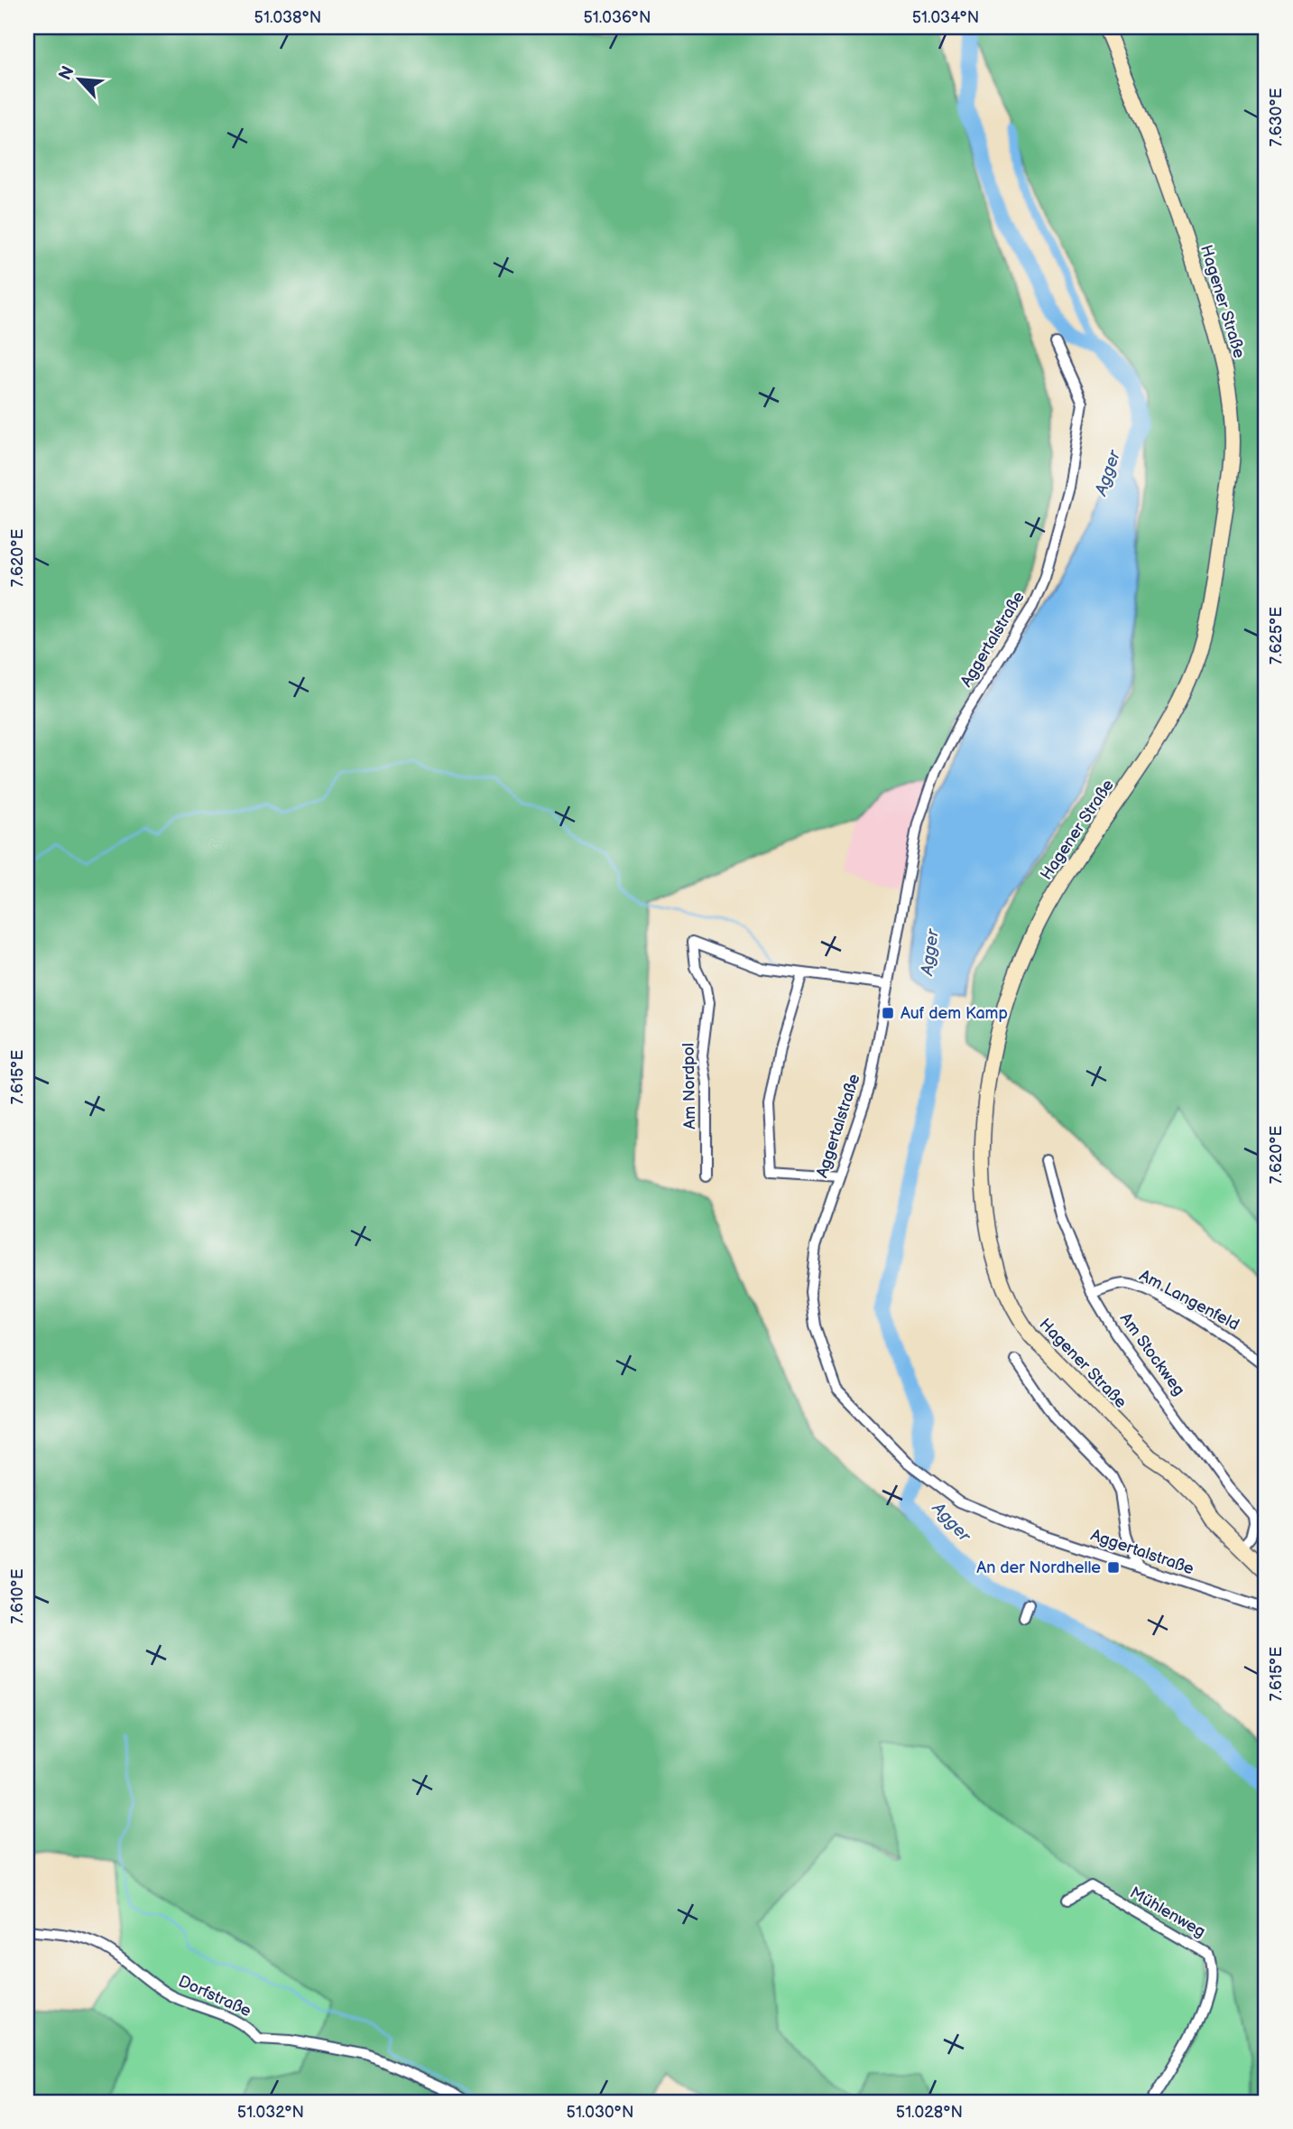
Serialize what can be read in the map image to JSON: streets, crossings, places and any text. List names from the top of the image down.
{
  "streets": {
    "main road": ["Hagener Straße"],
    "street": [
      "Aggertalstraße",
      "Am Nordpol",
      "Am Langenfeld",
      "Am Stockweg",
      "Mühlenweg",
      "Dorfstraße"
    ]
  },
  "crossings": [
    ["Hagener Straße", "Am Stockweg"],
    ["Am Langenfeld", "Am Stockweg"]
  ],
  "water": ["Agger"],
  "places": {
    "transit": ["Auf dem Kamp", "An der Nordhelle"]
  },
  "north": "top left",
  "coordinates": [
    "51.038°N",
    "51.036°N",
    "51.034°N",
    "7.630°E",
    "7.620°E",
    "7.625°E",
    "7.615°E",
    "7.610°E",
    "51.032°N",
    "51.030°N",
    "51.028°N"
  ]
}
